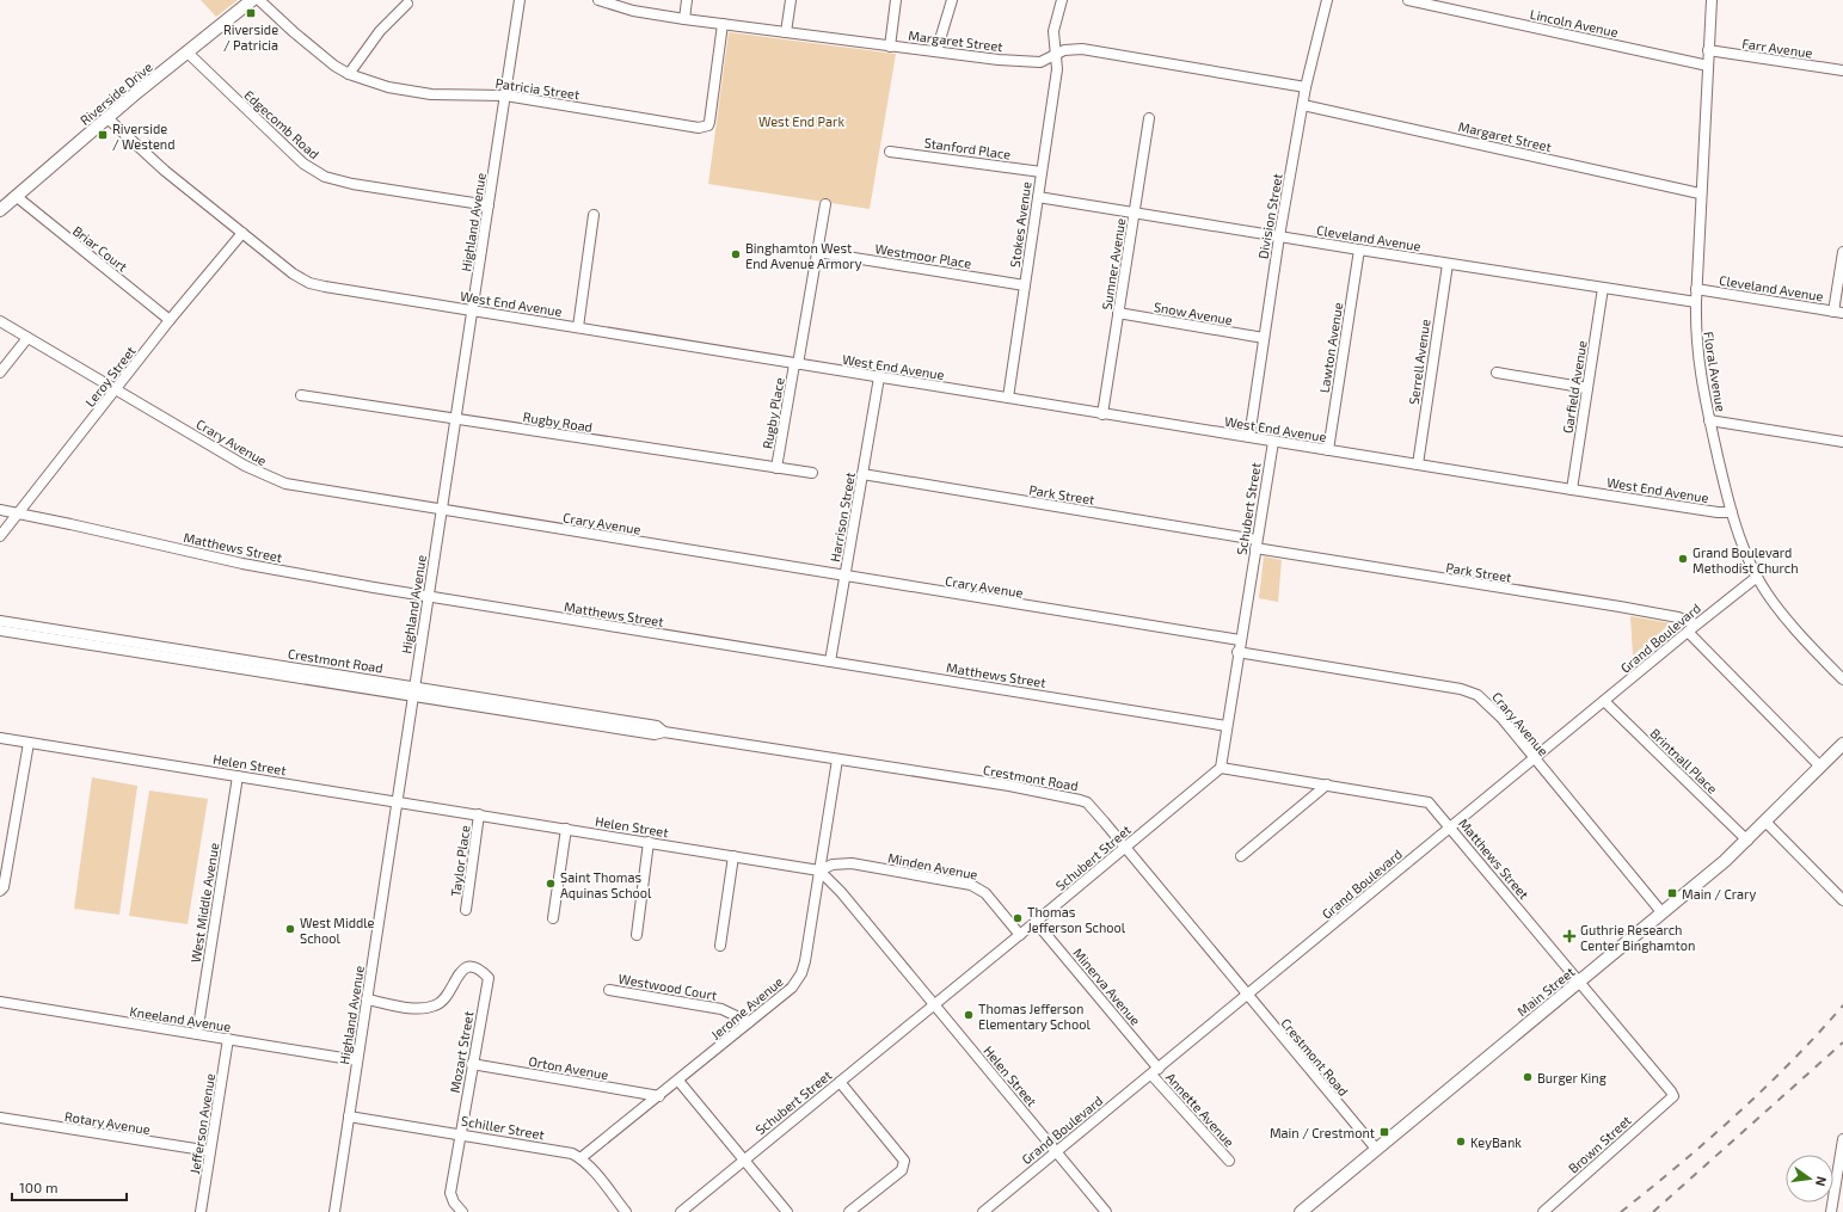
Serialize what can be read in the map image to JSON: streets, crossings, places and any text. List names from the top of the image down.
{
  "streets": {
    "main road": ["Riverside Drive", "Main Street"],
    "street": [
      "Lincoln Avenue",
      "Margaret Street",
      "Farr Avenue",
      "Patricia Street",
      "Edgecomb Road",
      "Stanford Place",
      "Division Street",
      "Highland Avenue",
      "Stokes Avenue",
      "Cleveland Avenue",
      "Briar Court",
      "Westmoor Place",
      "Sumner Avenue",
      "West End Avenue",
      "Snow Avenue",
      "Lawton Avenue",
      "Serrell Avenue",
      "Floral Avenue",
      "Leroy Street",
      "Garfield Avenue",
      "Rugby Place",
      "Rugby Road",
      "Crary Avenue",
      "Park Street",
      "Schubert Street",
      "Harrison Street",
      "Matthews Street",
      "Grand Boulevard",
      "Crestmont Road",
      "Brintnall Place",
      "Helen Street",
      "Taylor Place",
      "Minden Avenue",
      "West Middle Avenue",
      "Westwood Court",
      "Minerva Avenue",
      "Jerome Avenue",
      "Kneeland Avenue",
      "Mozart Street",
      "Orton Avenue",
      "Annette Avenue",
      "Rotary Avenue",
      "Jefferson Avenue",
      "Schiller Street",
      "Brown Street"
    ]
  },
  "crossings": [
    ["Lincoln Avenue", "Floral Avenue"],
    ["Margaret Street", "Patricia Street"],
    ["Margaret Street", "Division Street"],
    ["Margaret Street", "Stokes Avenue"],
    ["Margaret Street", "Floral Avenue"],
    ["Farr Avenue", "Floral Avenue"],
    ["Patricia Street", "Highland Avenue"],
    ["Riverside Drive", "Edgecomb Road"],
    ["Riverside Drive", "Briar Court"],
    ["Riverside Drive", "West End Avenue"],
    ["Edgecomb Road", "Highland Avenue"],
    ["Stanford Place", "Stokes Avenue"],
    ["Division Street", "Cleveland Avenue"],
    ["Division Street", "West End Avenue"],
    ["Division Street", "Snow Avenue"],
    ["Highland Avenue", "West End Avenue"],
    ["Highland Avenue", "Rugby Road"],
    ["Highland Avenue", "Crary Avenue"],
    ["Highland Avenue", "Matthews Street"],
    ["Highland Avenue", "Crestmont Road"],
    ["Highland Avenue", "Helen Street"],
    ["Highland Avenue", "Kneeland Avenue"],
    ["Highland Avenue", "Mozart Street"],
    ["Highland Avenue", "Schiller Street"],
    ["Stokes Avenue", "Cleveland Avenue"],
    ["Stokes Avenue", "Westmoor Place"],
    ["Stokes Avenue", "West End Avenue"],
    ["Cleveland Avenue", "Sumner Avenue"],
    ["Cleveland Avenue", "Lawton Avenue"],
    ["Cleveland Avenue", "Serrell Avenue"],
    ["Cleveland Avenue", "Floral Avenue"],
    ["Cleveland Avenue", "Garfield Avenue"],
    ["Briar Court", "Leroy Street"],
    ["Westmoor Place", "Rugby Place"],
    ["Sumner Avenue", "West End Avenue"],
    ["Sumner Avenue", "Snow Avenue"],
    ["West End Avenue", "Lawton Avenue"],
    ["West End Avenue", "Serrell Avenue"],
    ["West End Avenue", "Floral Avenue"],
    ["West End Avenue", "Leroy Street"],
    ["West End Avenue", "Garfield Avenue"],
    ["West End Avenue", "Rugby Place"],
    ["West End Avenue", "Schubert Street"],
    ["West End Avenue", "Harrison Street"],
    ["Floral Avenue", "Grand Boulevard"],
    ["Leroy Street", "Crary Avenue"],
    ["Leroy Street", "Matthews Street"],
    ["Rugby Place", "Rugby Road"],
    ["Crary Avenue", "Schubert Street"],
    ["Crary Avenue", "Harrison Street"],
    ["Crary Avenue", "Grand Boulevard"],
    ["Crary Avenue", "Main Street"],
    ["Park Street", "Schubert Street"],
    ["Park Street", "Harrison Street"],
    ["Park Street", "Grand Boulevard"],
    ["Schubert Street", "Matthews Street"],
    ["Schubert Street", "Crestmont Road"],
    ["Schubert Street", "Helen Street"],
    ["Schubert Street", "Minden Avenue"],
    ["Schubert Street", "Minerva Avenue"],
    ["Harrison Street", "Matthews Street"],
    ["Matthews Street", "Grand Boulevard"],
    ["Matthews Street", "Main Street"],
    ["Matthews Street", "Brown Street"],
    ["Grand Boulevard", "Crestmont Road"],
    ["Grand Boulevard", "Brintnall Place"],
    ["Grand Boulevard", "Helen Street"],
    ["Grand Boulevard", "Minerva Avenue"],
    ["Grand Boulevard", "Annette Avenue"],
    ["Crestmont Road", "Main Street"],
    ["Crestmont Road", "Jerome Avenue"],
    ["Brintnall Place", "Main Street"],
    ["Helen Street", "Taylor Place"],
    ["Helen Street", "Minden Avenue"],
    ["Helen Street", "West Middle Avenue"],
    ["Helen Street", "Jerome Avenue"],
    ["Minden Avenue", "Jerome Avenue"],
    ["West Middle Avenue", "Kneeland Avenue"],
    ["Westwood Court", "Jerome Avenue"],
    ["Minerva Avenue", "Annette Avenue"],
    ["Jerome Avenue", "Orton Avenue"],
    ["Jerome Avenue", "Schiller Street"],
    ["Kneeland Avenue", "Jefferson Avenue"],
    ["Mozart Street", "Orton Avenue"],
    ["Mozart Street", "Schiller Street"],
    ["Rotary Avenue", "Jefferson Avenue"]
  ],
  "parks": ["West End Park"],
  "places": {
    "transit": [
      "Riverside / Patricia",
      "Riverside / Westend",
      "Main / Crary",
      "Main / Crestmont"
    ],
    "other": [
      "Binghamton West End Avenue Armory",
      "Grand Boulevard Methodist Church",
      "Saint Thomas Aquinas School",
      "Thomas Jefferson School",
      "West Middle School",
      "Thomas Jefferson Elementary School",
      "Burger King",
      "KeyBank"
    ],
    "health": ["Guthrie Research Center Binghamton"]
  },
  "scale_bar": "100 m",
  "north": "right"
}
